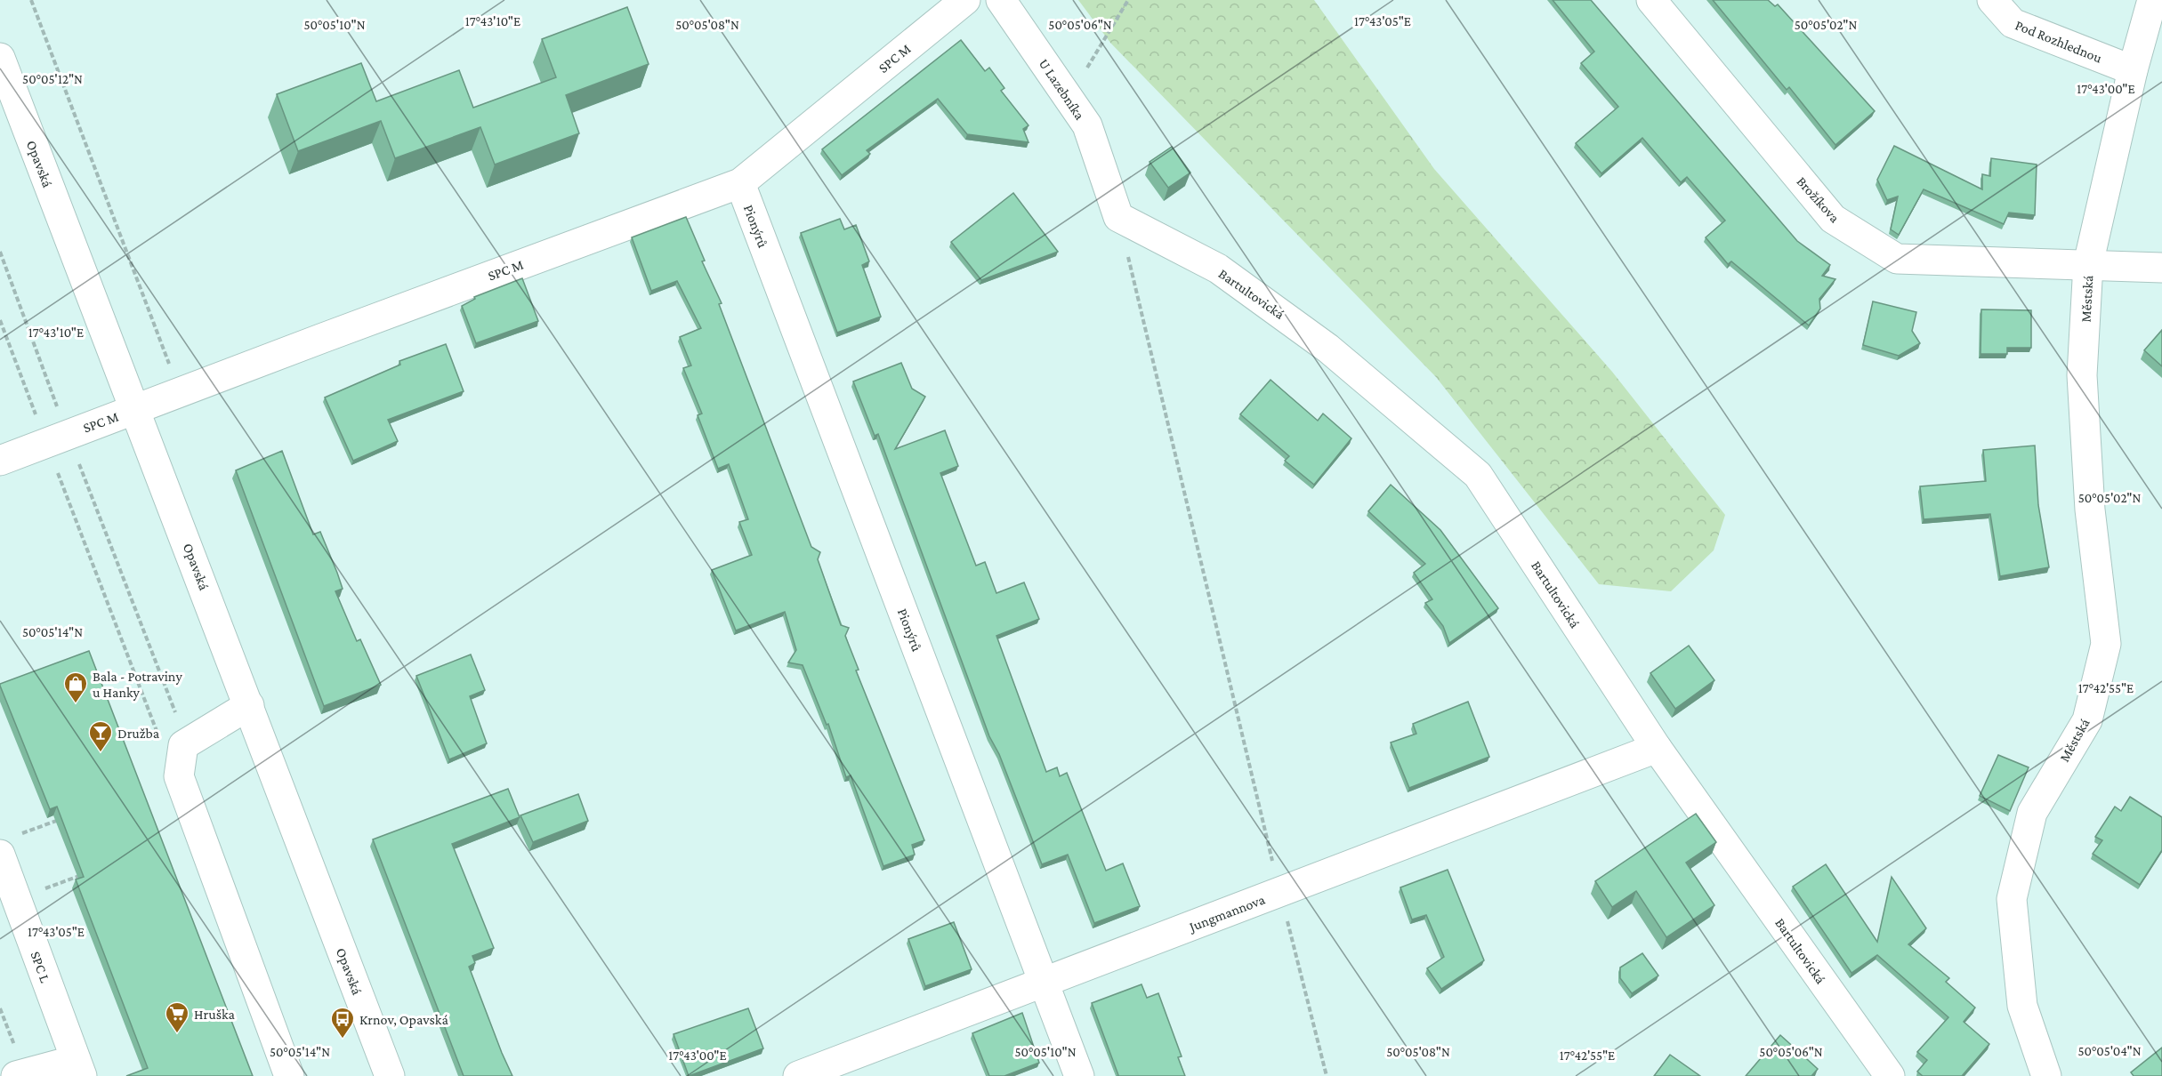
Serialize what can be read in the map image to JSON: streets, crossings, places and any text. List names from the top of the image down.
{
  "streets": {
    "street": [
      "Pod Rozhlednou",
      "SPC M",
      "U Lazebníka",
      "Opavská",
      "Brožíkova",
      "Pionýrů",
      "Bartultovická",
      "Městská",
      "Jungmannova",
      "SPC L"
    ]
  },
  "crossings": [
    ["Pod Rozhlednou", "Městská"],
    ["SPC M", "Opavská"],
    ["SPC M", "Pionýrů"],
    ["U Lazebníka", "Bartultovická"],
    ["Brožíkova", "Městská"],
    ["Pionýrů", "Jungmannova"],
    ["Bartultovická", "Jungmannova"]
  ],
  "places": {
    "shop": ["Bala - Potraviny u Hanky"],
    "bar": ["Družba"],
    "supermarket": ["Hruška"],
    "bus stop": ["Krnov, Opavská"]
  },
  "coordinates": [
    "17°43'10\"E",
    "17°43'05\"E",
    "50°05'10\"N",
    "50°05'08\"N",
    "50°05'06\"N",
    "50°05'02\"N",
    "50°05'12\"N",
    "17°43'00\"E",
    "50°05'14\"N",
    "17°42'55\"E",
    "50°05'04\"N"
  ]
}
